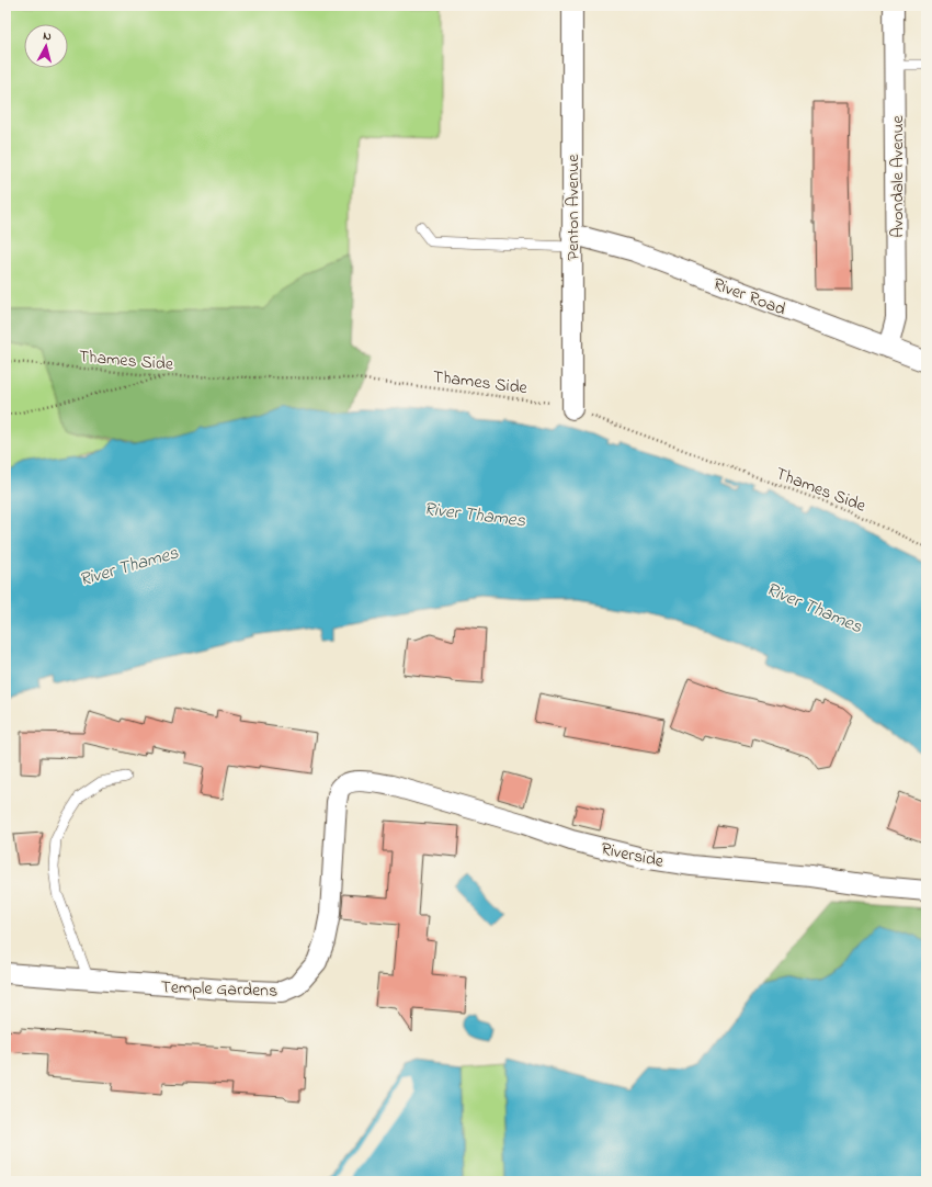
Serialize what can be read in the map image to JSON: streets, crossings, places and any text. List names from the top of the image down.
{
  "streets": {
    "street": [
      "Avondale Avenue",
      "Penton Avenue",
      "River Road",
      "Riverside",
      "Temple Gardens"
    ],
    "path": ["Thames Side"]
  },
  "crossings": [
    ["Avondale Avenue", "River Road"],
    ["Penton Avenue", "River Road"],
    ["Penton Avenue", "Thames Side"],
    ["Riverside", "Temple Gardens"]
  ],
  "water": ["River Thames"],
  "north": "top"
}
